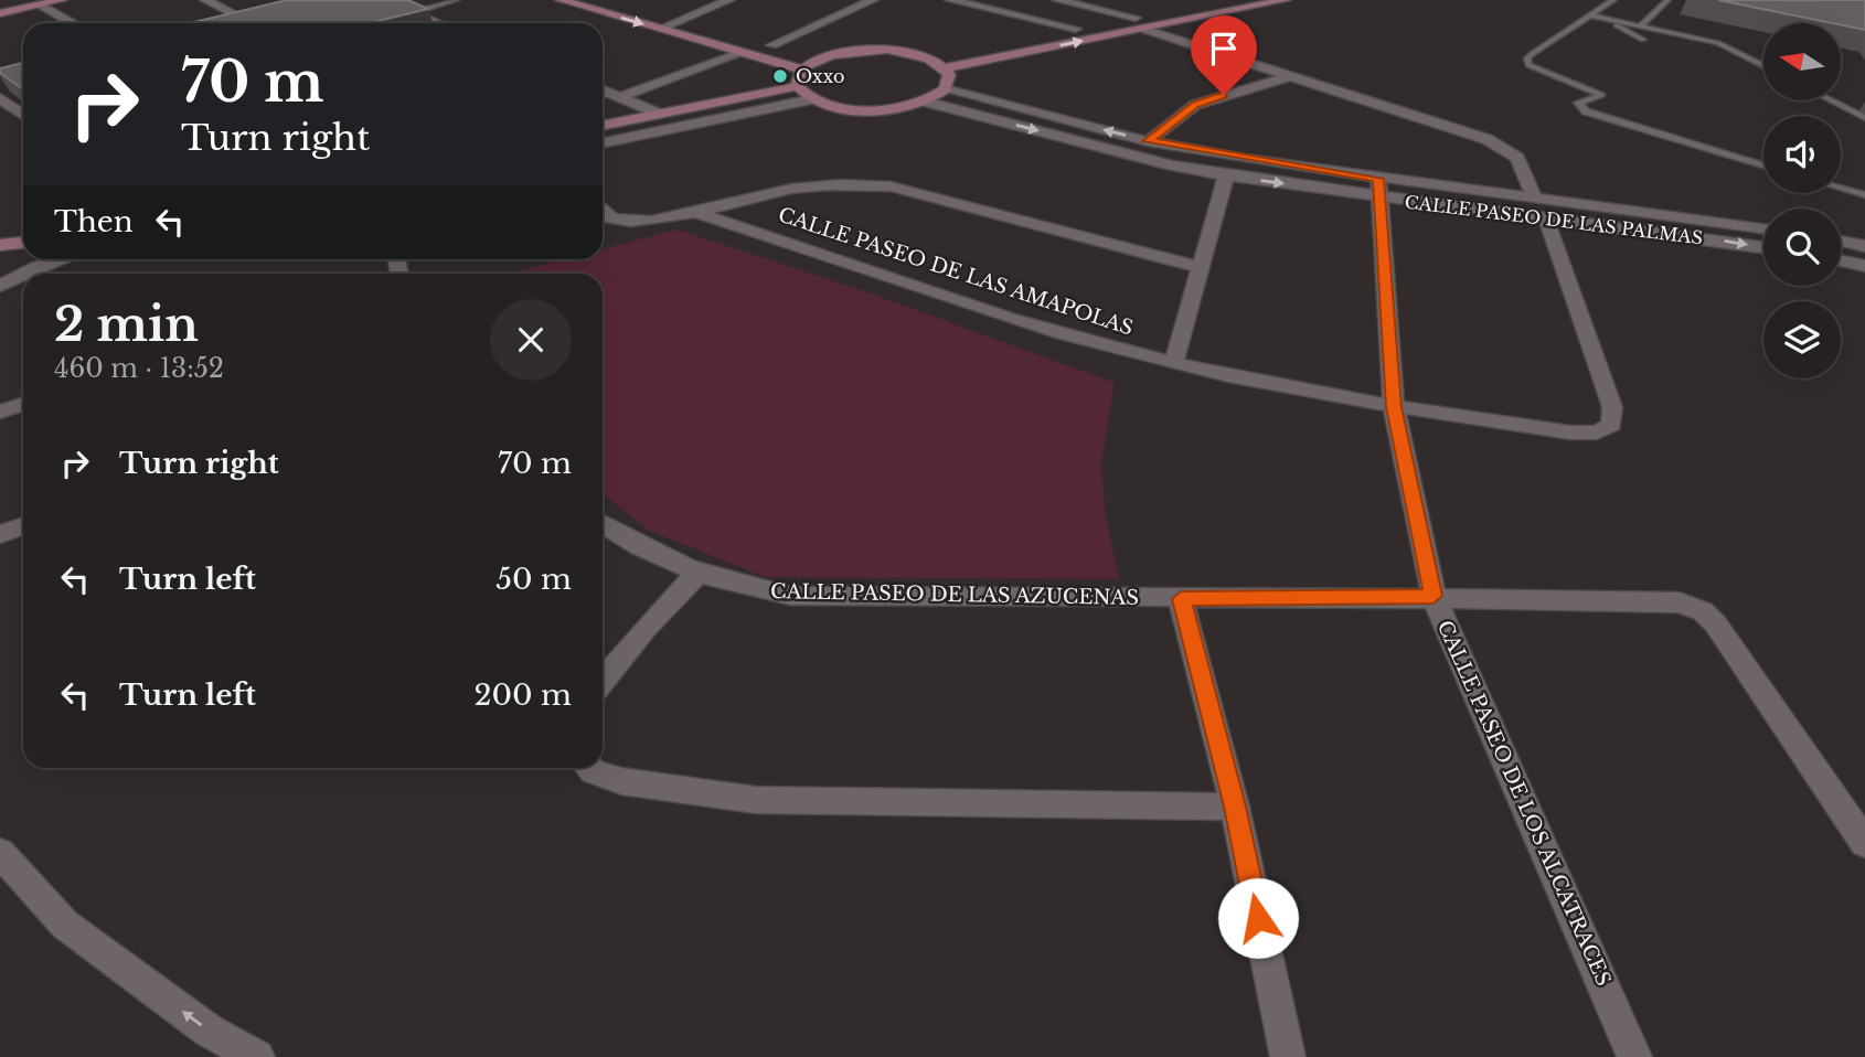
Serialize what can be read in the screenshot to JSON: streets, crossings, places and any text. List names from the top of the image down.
{
  "streets": {
    "street": [
      "CALLE PASEO DE LAS PALMAS",
      "CALLE PASEO DE LAS AMAPOLAS",
      "CALLE PASEO DE LAS AZUCENAS",
      "CALLE PASEO DE LOS ALCATRACES"
    ]
  },
  "crossings": [
    ["CALLE PASEO DE LAS PALMAS", "CALLE PASEO DE LAS AMAPOLAS"],
    ["CALLE PASEO DE LAS PALMAS", "CALLE PASEO DE LOS ALCATRACES"],
    ["CALLE PASEO DE LAS AMAPOLAS", "CALLE PASEO DE LOS ALCATRACES"],
    ["CALLE PASEO DE LAS AZUCENAS", "CALLE PASEO DE LOS ALCATRACES"]
  ],
  "places": ["Oxxo"],
  "north": "left",
  "page": {
    "turn": ["70 m", "Turn right"],
    "then": "Then",
    "heading": ["2 min", "460 m · 13:52"],
    "list": [
      {
        "name": "Turn right",
        "value": "70 m"
      },
      {
        "name": "Turn left",
        "value": "50 m"
      },
      {
        "name": "Turn left",
        "value": "200 m"
      }
    ]
  }
}
